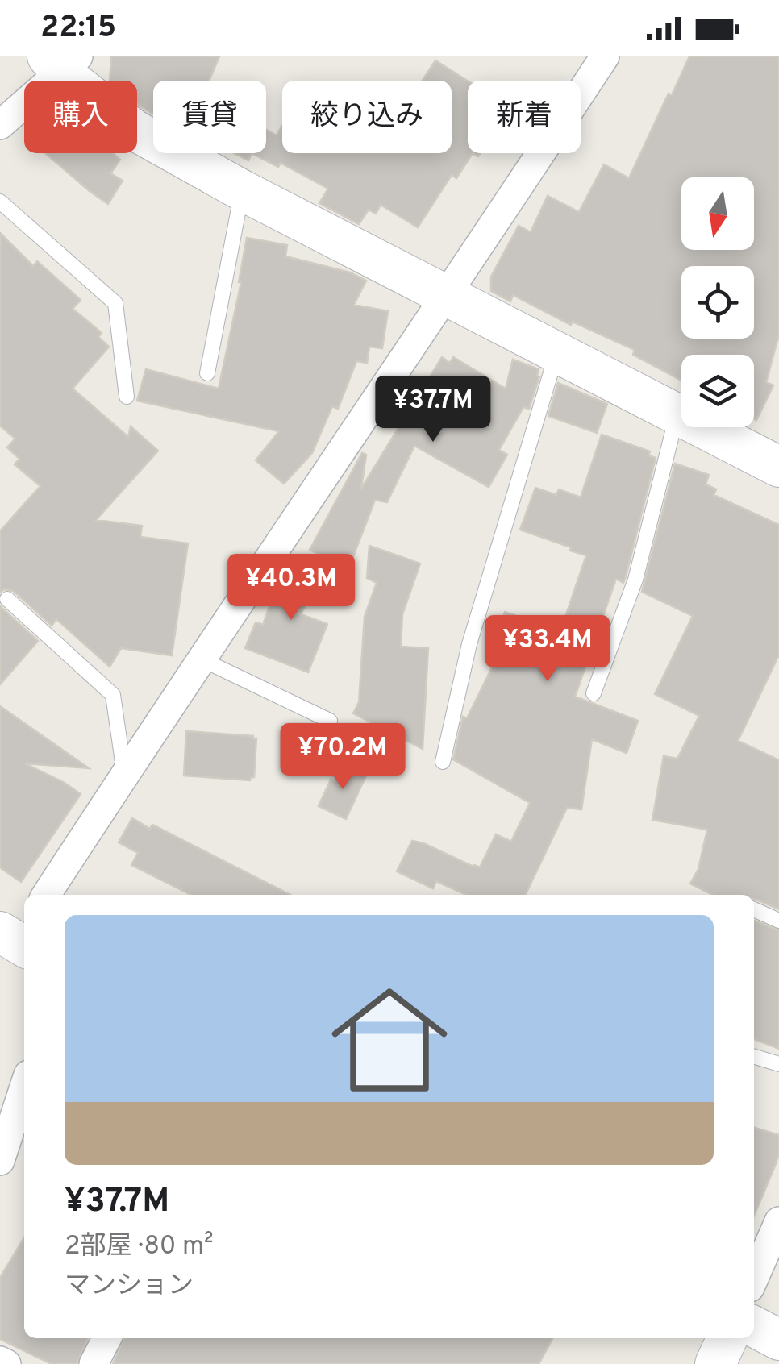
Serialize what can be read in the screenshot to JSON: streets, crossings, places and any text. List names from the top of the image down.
{
  "north": "bottom",
  "page": {
    "status": "22:15",
    "chip": [
      "購入",
      "賃貸",
      "絞り込み",
      "新着"
    ],
    "price": [
      "¥37.7M",
      "¥40.3M",
      "¥33.4M",
      "¥70.2M"
    ],
    "list": [
      {
        "name": "¥37.7M",
        "note": "2部屋 · 80 m² · マンション"
      }
    ]
  }
}
